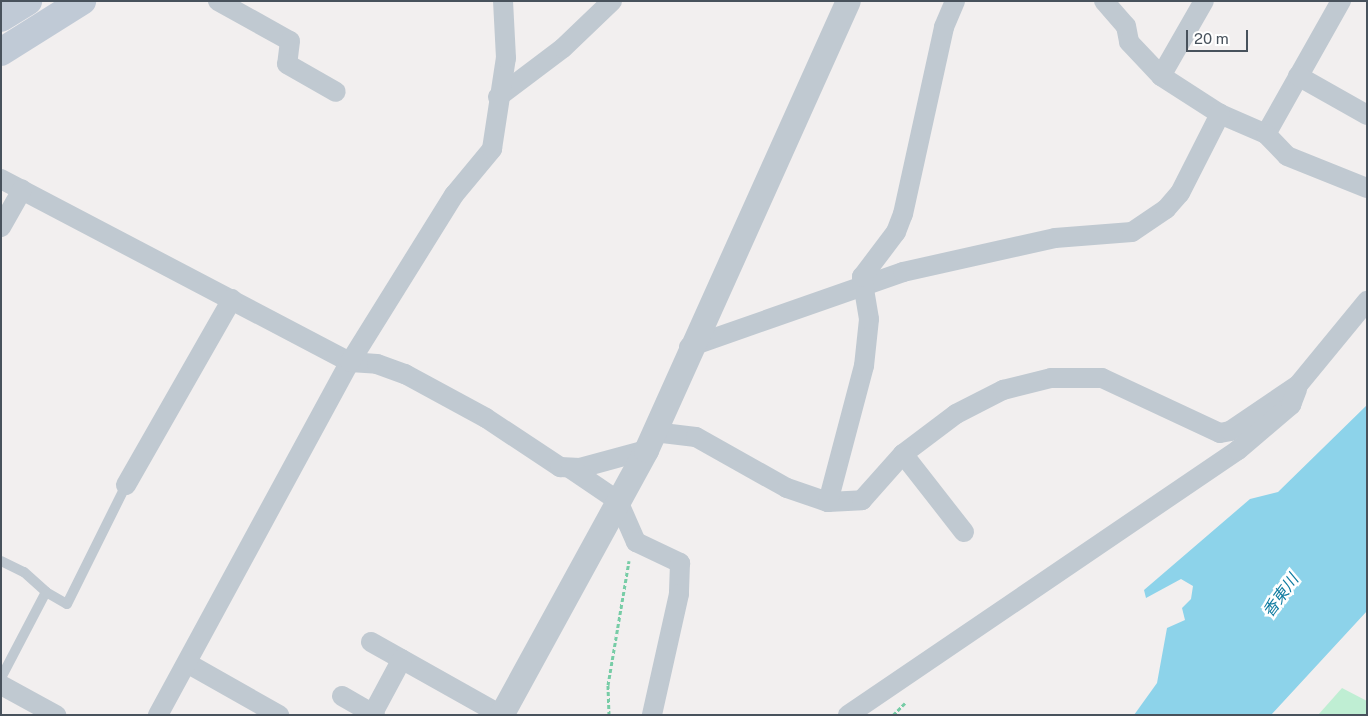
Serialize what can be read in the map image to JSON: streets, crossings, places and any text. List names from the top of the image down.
{
  "water": ["香東川"],
  "scale_bar": "20 m"
}
